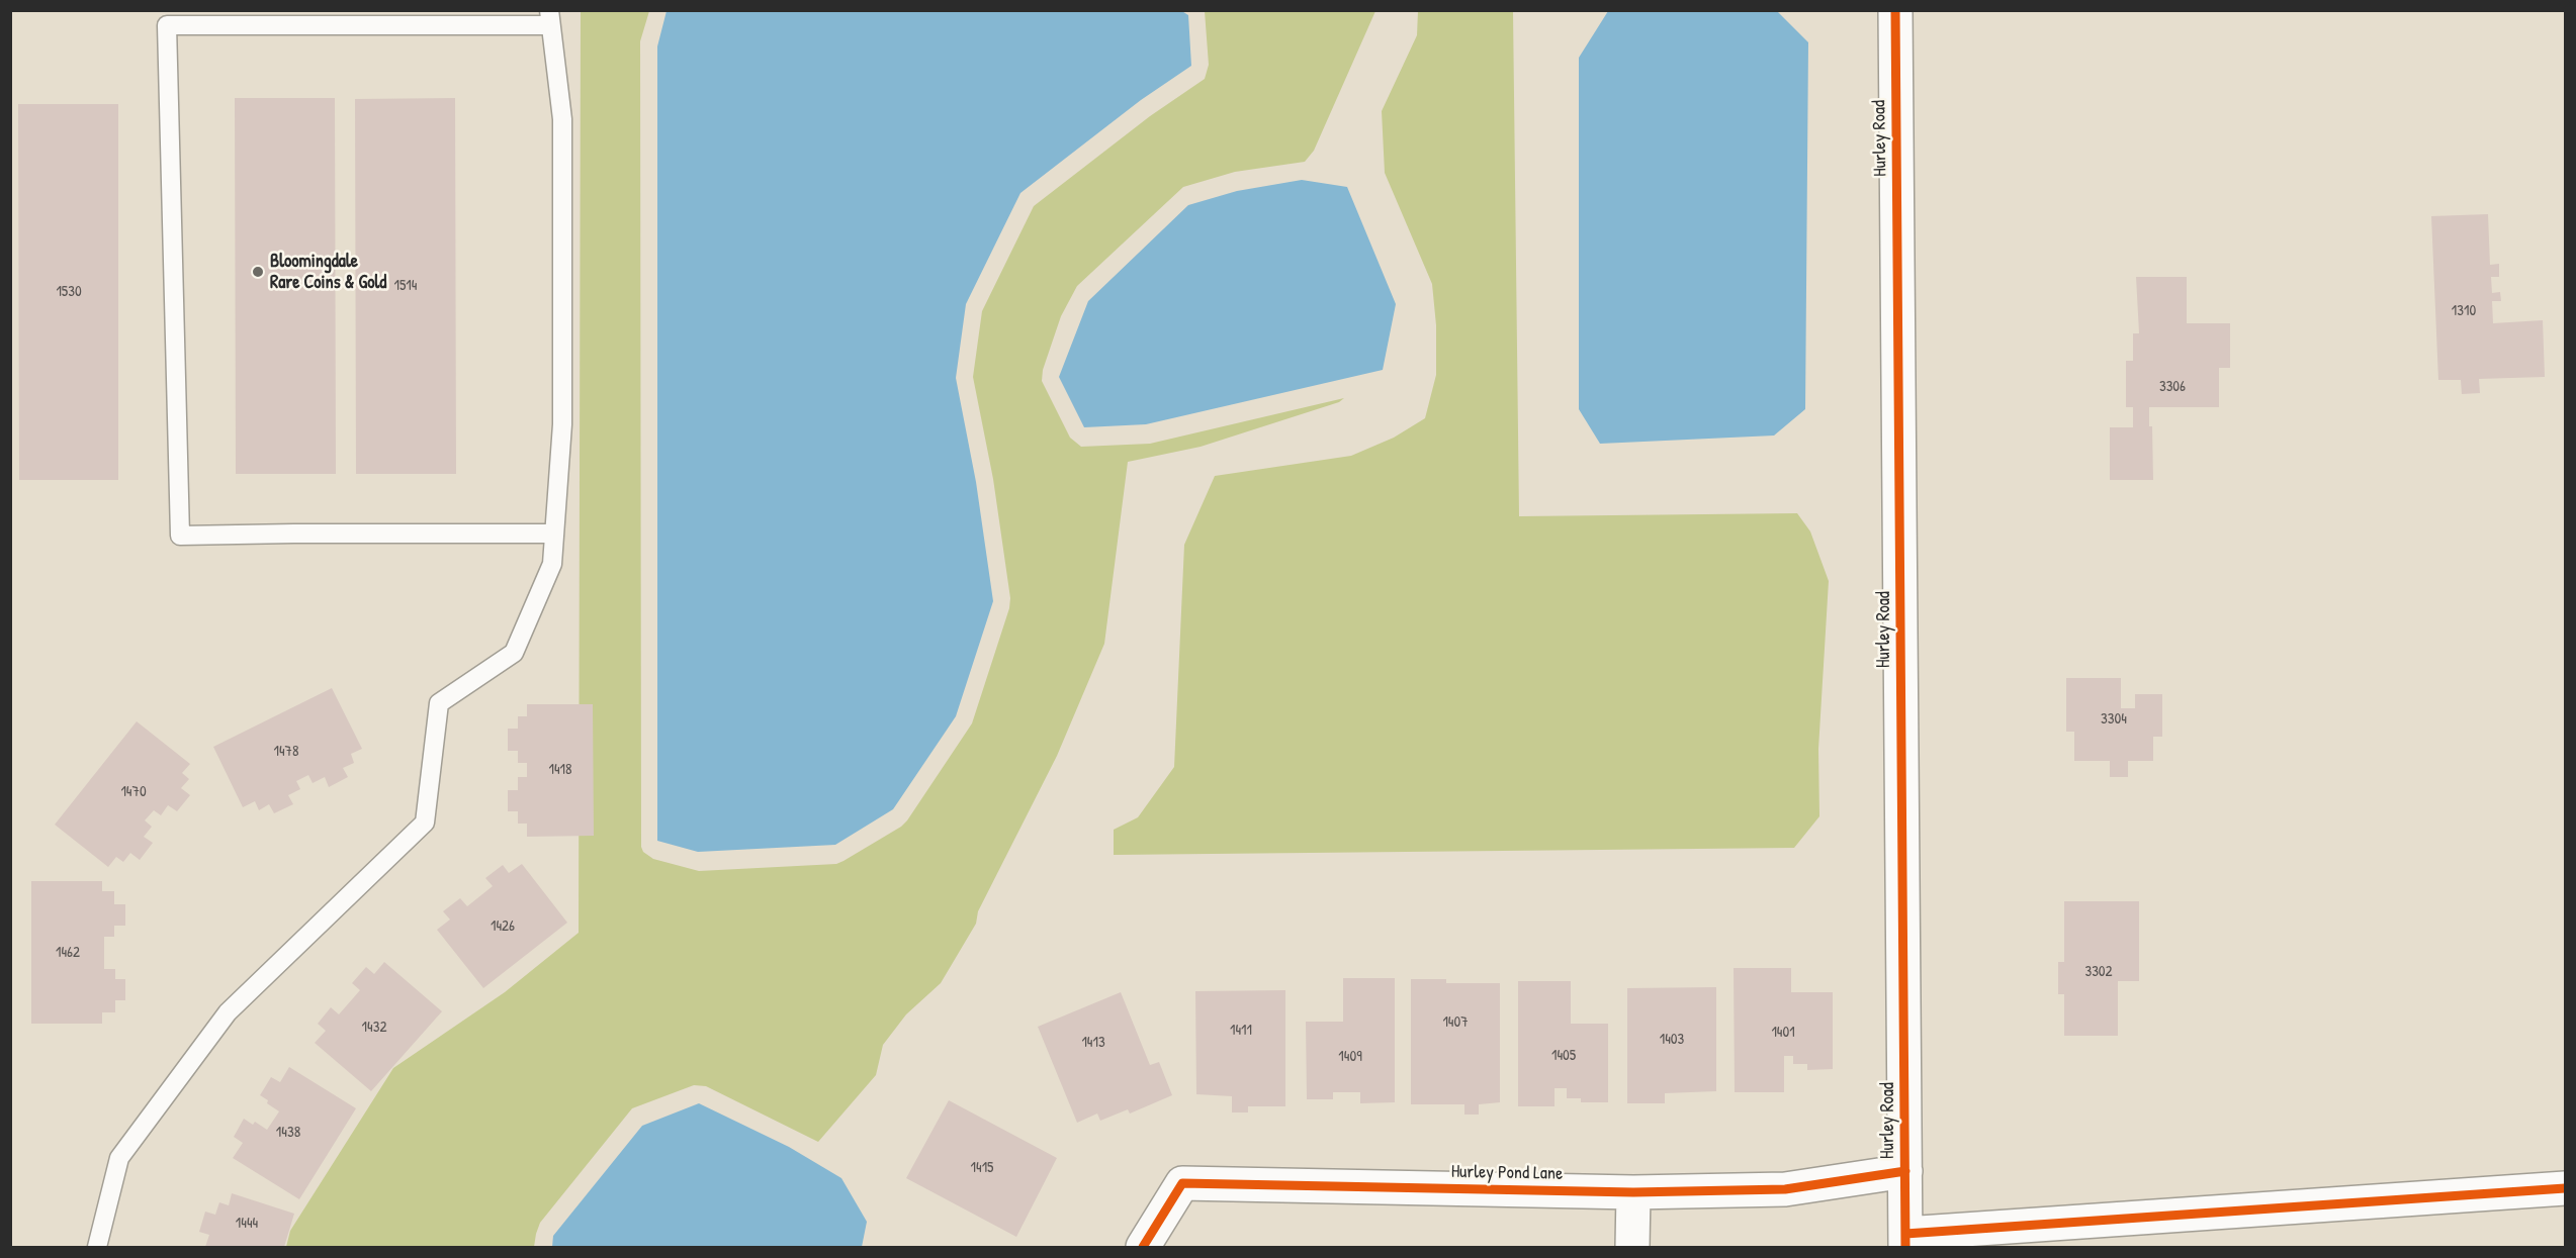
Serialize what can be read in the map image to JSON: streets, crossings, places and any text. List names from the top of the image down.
{
  "streets": {
    "street": ["Hurley Road", "Hurley Pond Lane"]
  },
  "crossings": [
    ["Hurley Road", "Hurley Pond Lane"]
  ],
  "places": ["Bloomingdale Rare Coins & Gold"],
  "house_numbers": [
    "1514",
    "1530",
    "1310",
    "3306",
    "3304",
    "1478",
    "1418",
    "1470",
    "1426",
    "1462",
    "3302",
    "1407",
    "1432",
    "1411",
    "1401",
    "1403",
    "1413",
    "1405",
    "1409",
    "1438",
    "1415",
    "1444"
  ]
}
